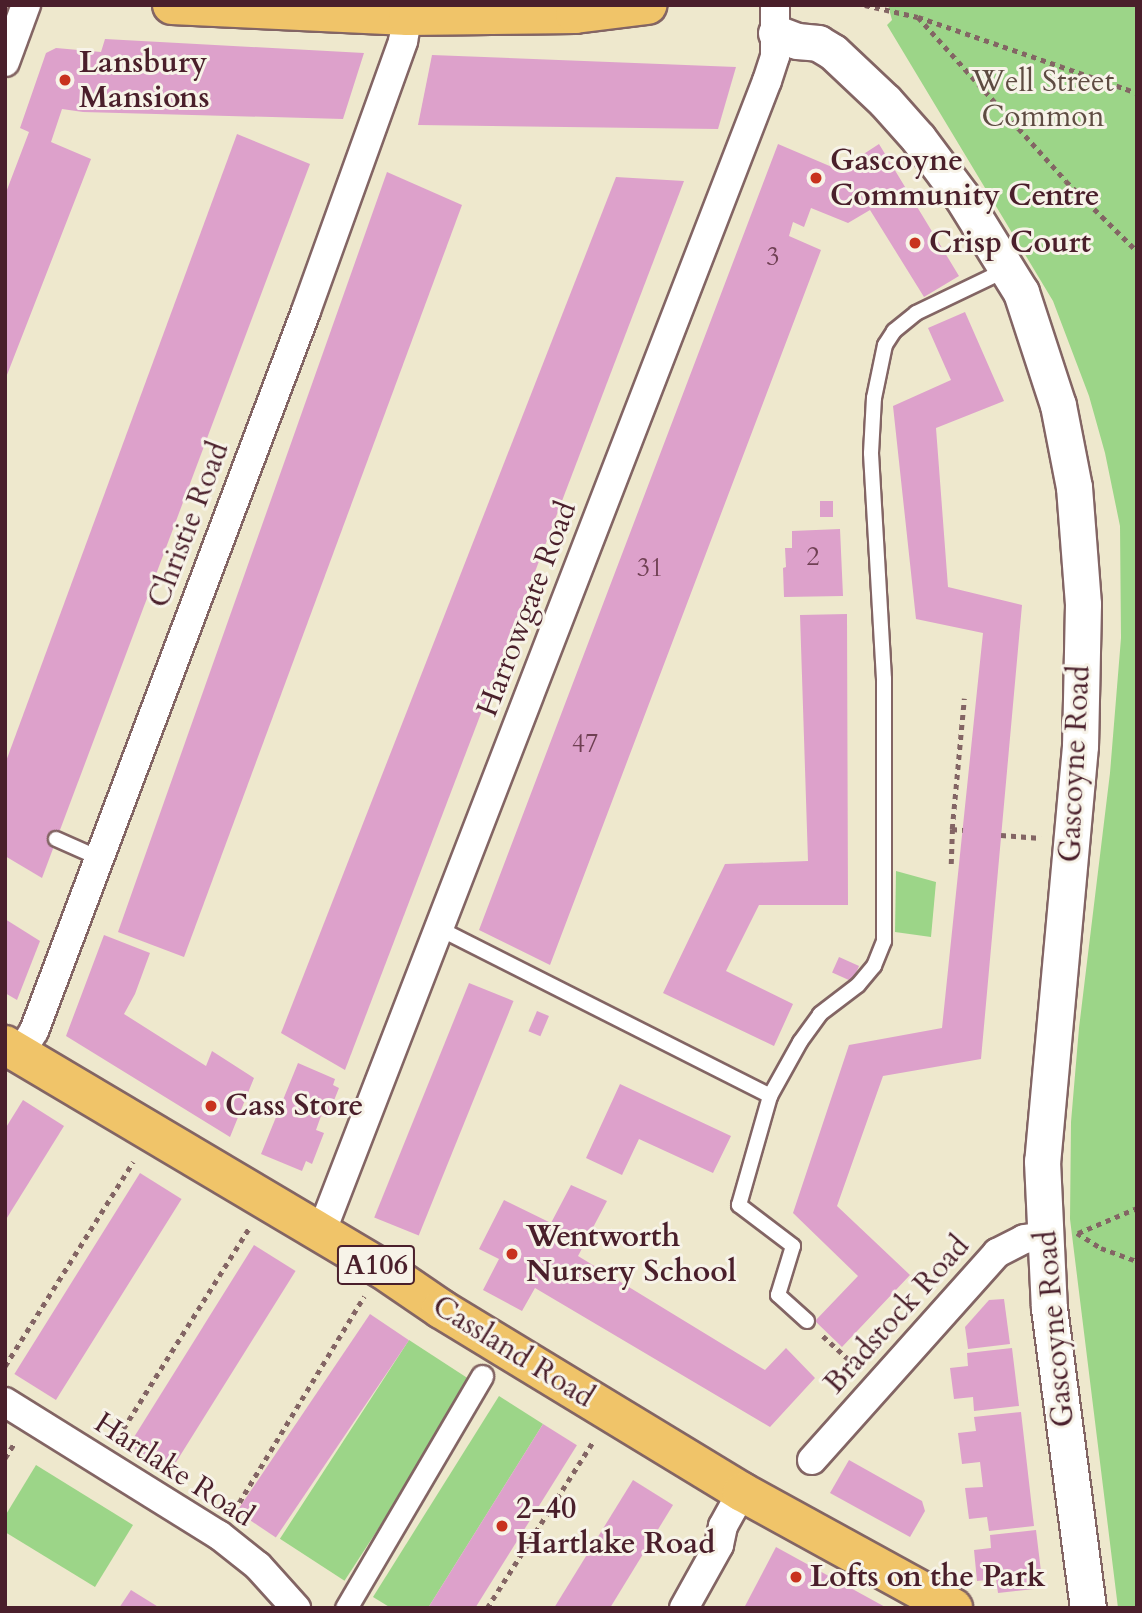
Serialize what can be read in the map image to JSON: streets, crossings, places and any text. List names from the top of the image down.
{
  "streets": {
    "main road": ["A106", "Cassland Road"],
    "street": [
      "Christie Road",
      "Harrowgate Road",
      "Gascoyne Road",
      "Bradstock Road",
      "Hartlake Road"
    ]
  },
  "crossings": [
    ["Christie Road", "Cassland Road"],
    ["Harrowgate Road", "Gascoyne Road"],
    ["Harrowgate Road", "Cassland Road"],
    ["Gascoyne Road", "Bradstock Road"]
  ],
  "parks": ["Well Street Common"],
  "places": [
    "Lansbury Mansions",
    "Gascoyne Community Centre",
    "Crisp Court",
    "Cass Store",
    "Wentworth Nursery School",
    "2-40 Hartlake Road",
    "Lofts on the Park"
  ],
  "house_numbers": [
    "3",
    "2",
    "31",
    "47"
  ]
}
